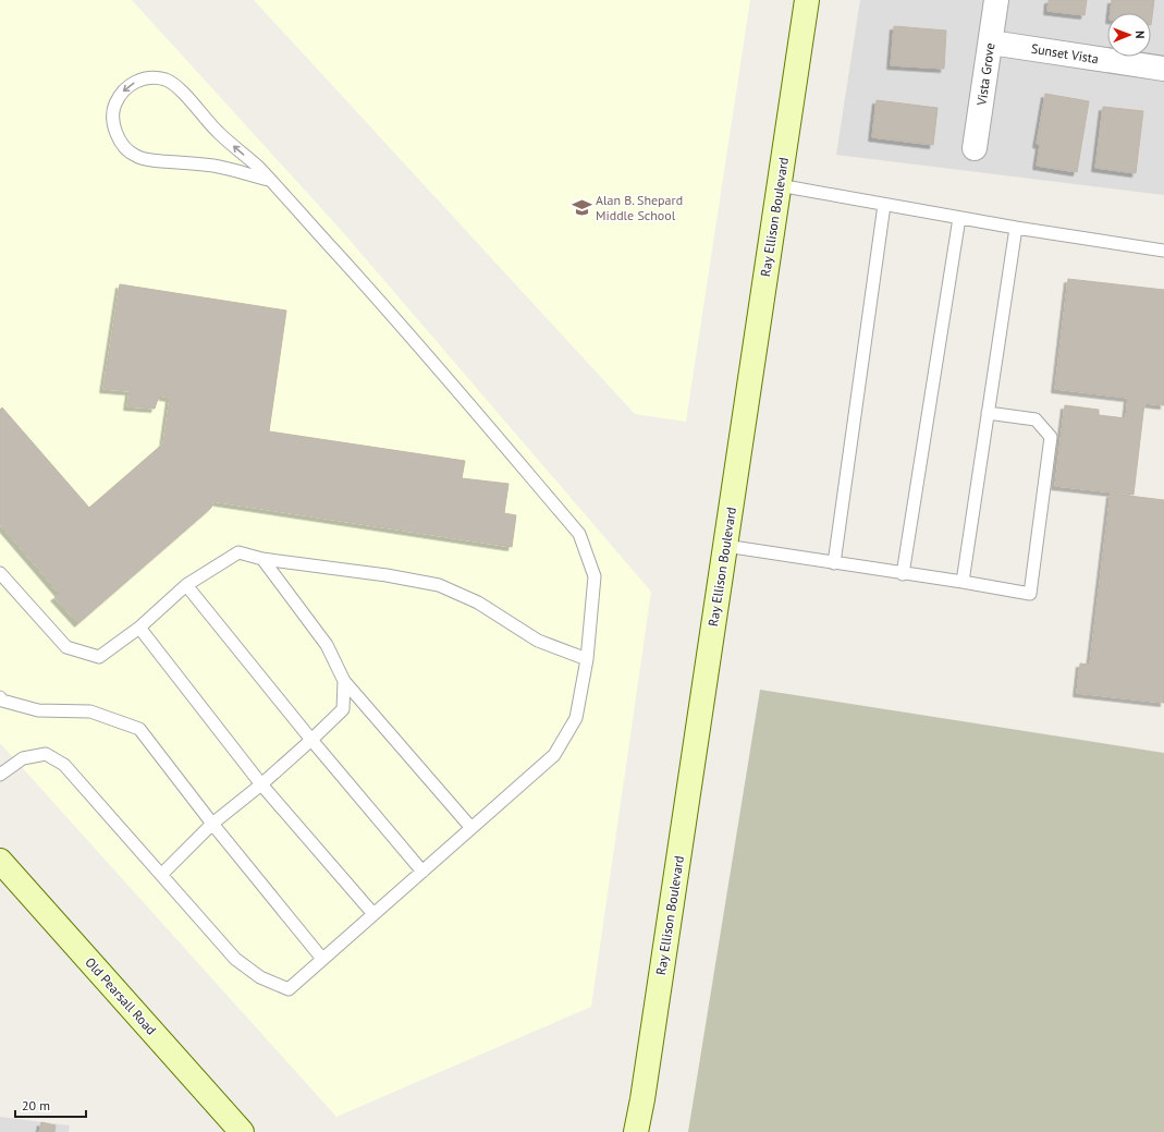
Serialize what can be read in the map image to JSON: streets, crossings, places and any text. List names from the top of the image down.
{
  "streets": {
    "main road": ["Ray Ellison Boulevard", "Old Pearsall Road"],
    "street": ["Sunset Vista", "Vista Grove"]
  },
  "crossings": [
    ["Sunset Vista", "Vista Grove"]
  ],
  "places": {
    "school or university": ["Alan B. Shepard Middle School"]
  },
  "scale_bar": "20 m",
  "north": "right"
}
